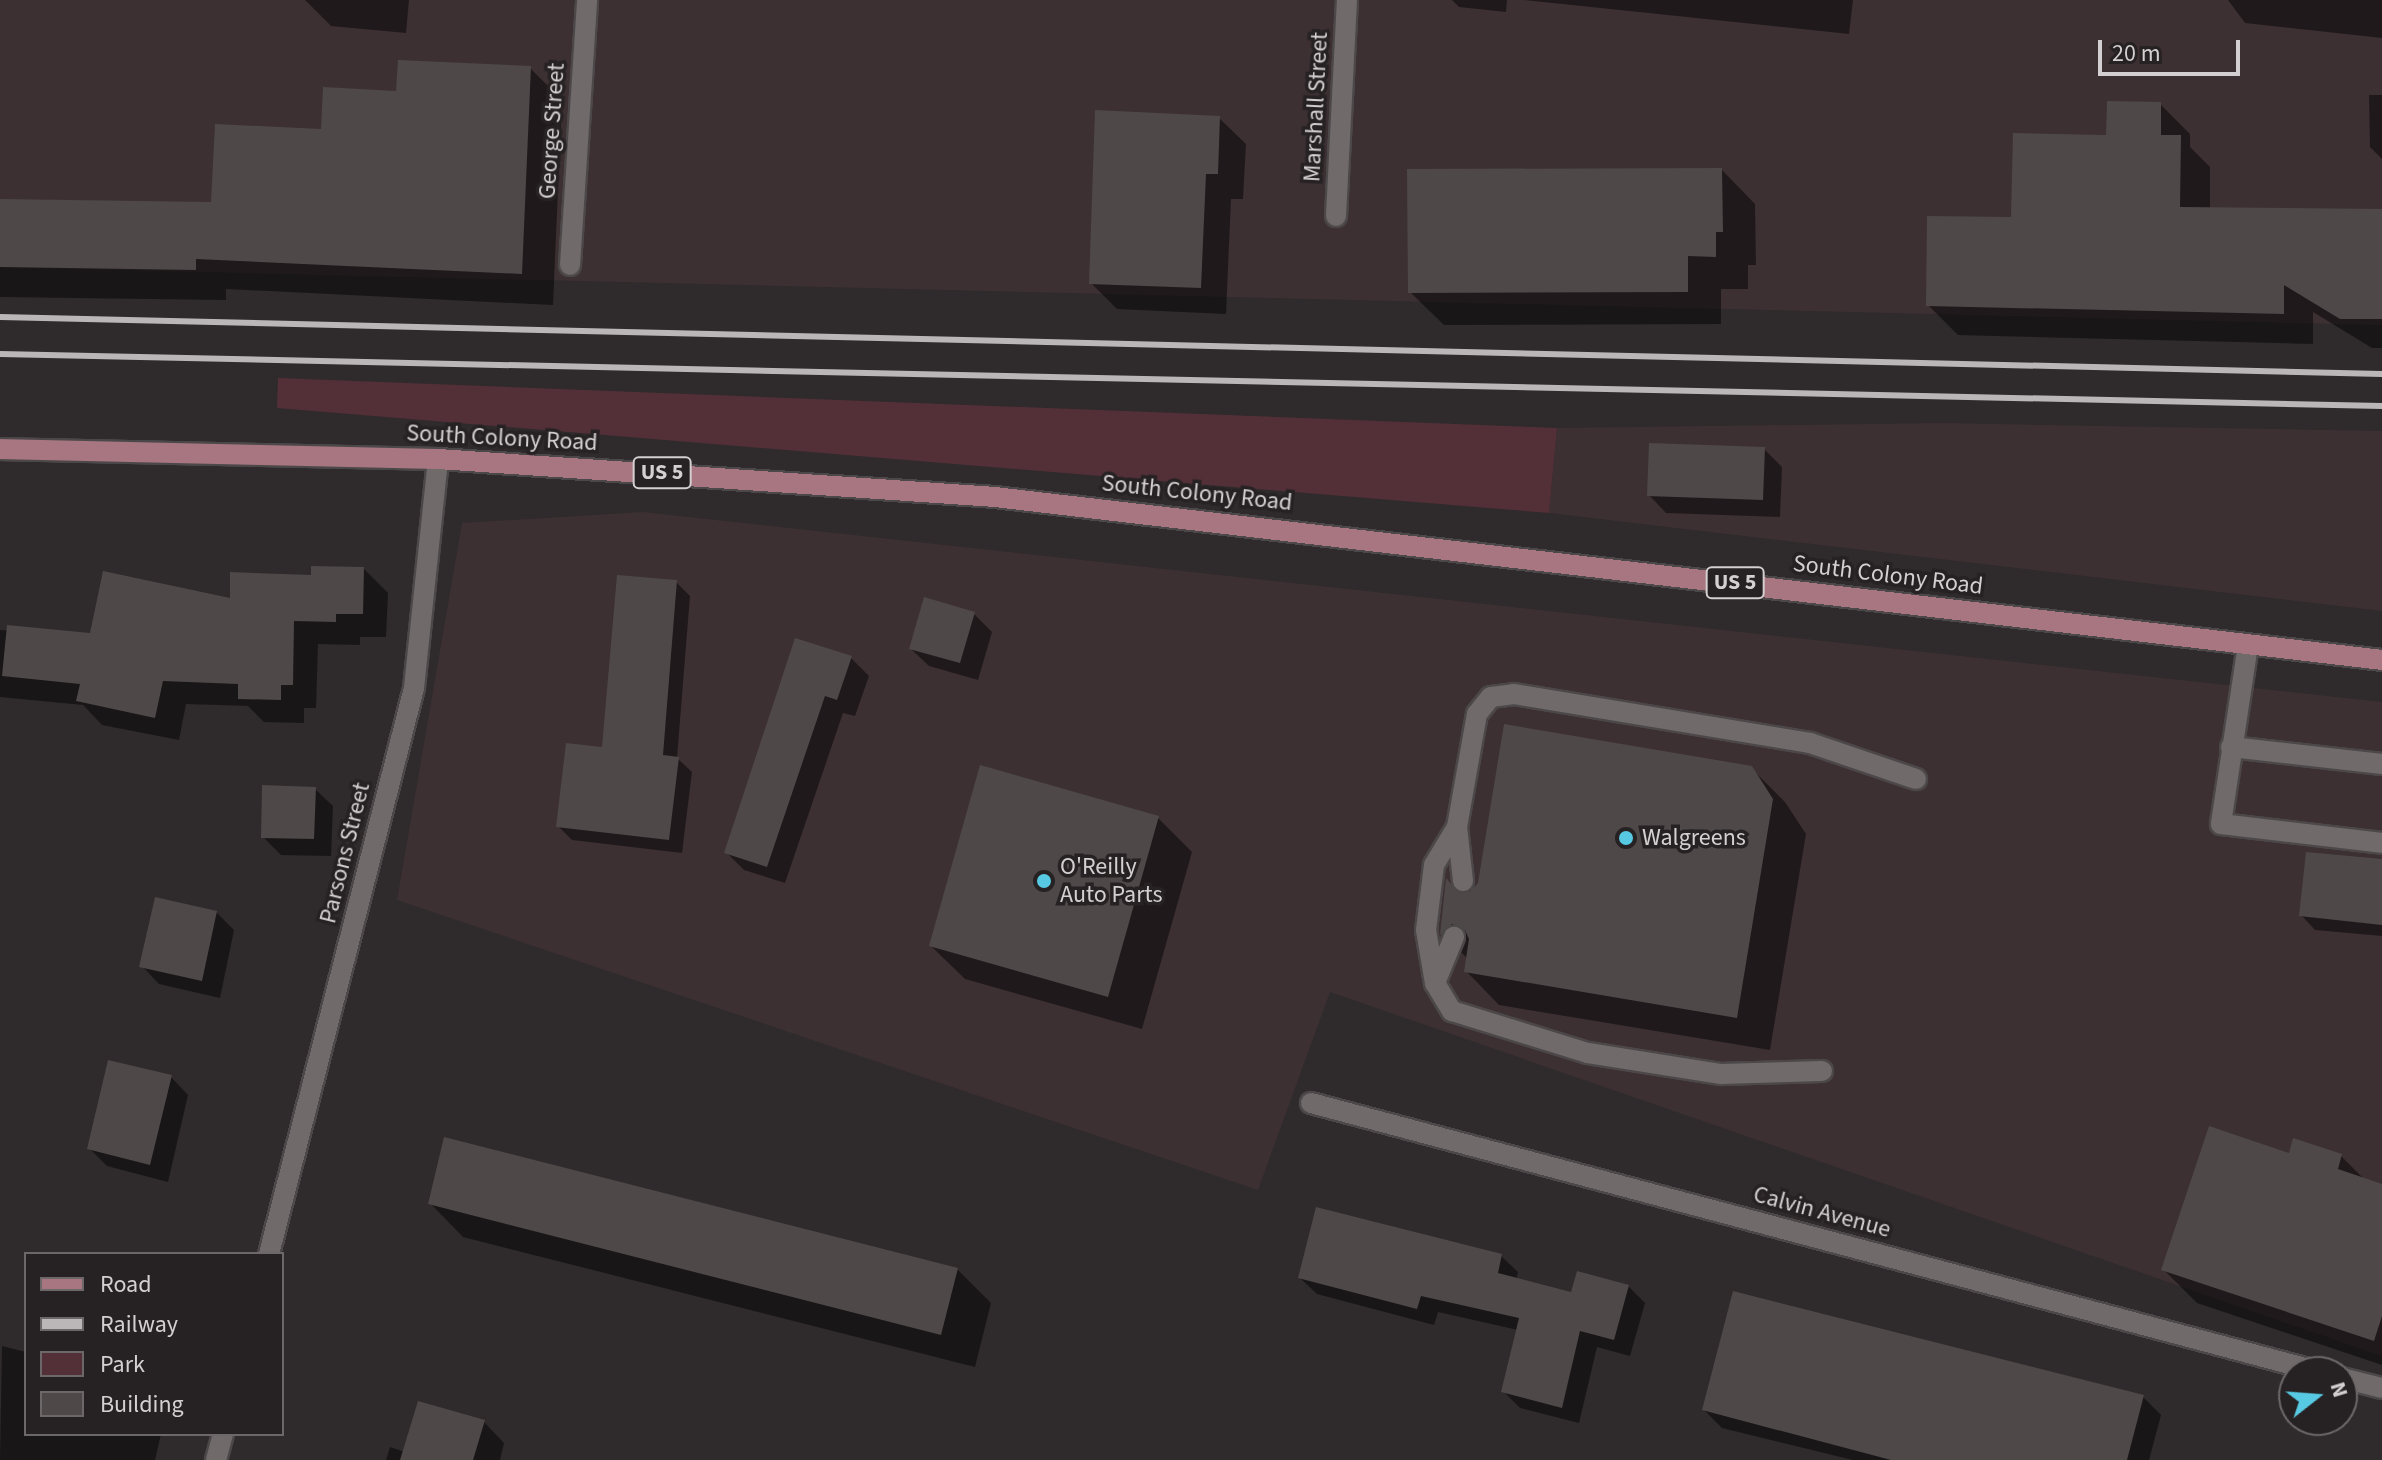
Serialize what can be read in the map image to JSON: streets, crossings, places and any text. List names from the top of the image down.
{
  "streets": {
    "main road": ["South Colony Road", "US 5"],
    "street": [
      "Marshall Street",
      "George Street",
      "Parsons Street",
      "Calvin Avenue"
    ]
  },
  "crossings": [
    ["South Colony Road", "Parsons Street"]
  ],
  "places": ["Walgreens", "O'Reilly Auto Parts"],
  "legend": [
    "Road",
    "Railway",
    "Park",
    "Building"
  ],
  "scale_bar": "20 m",
  "north": "right"
}
